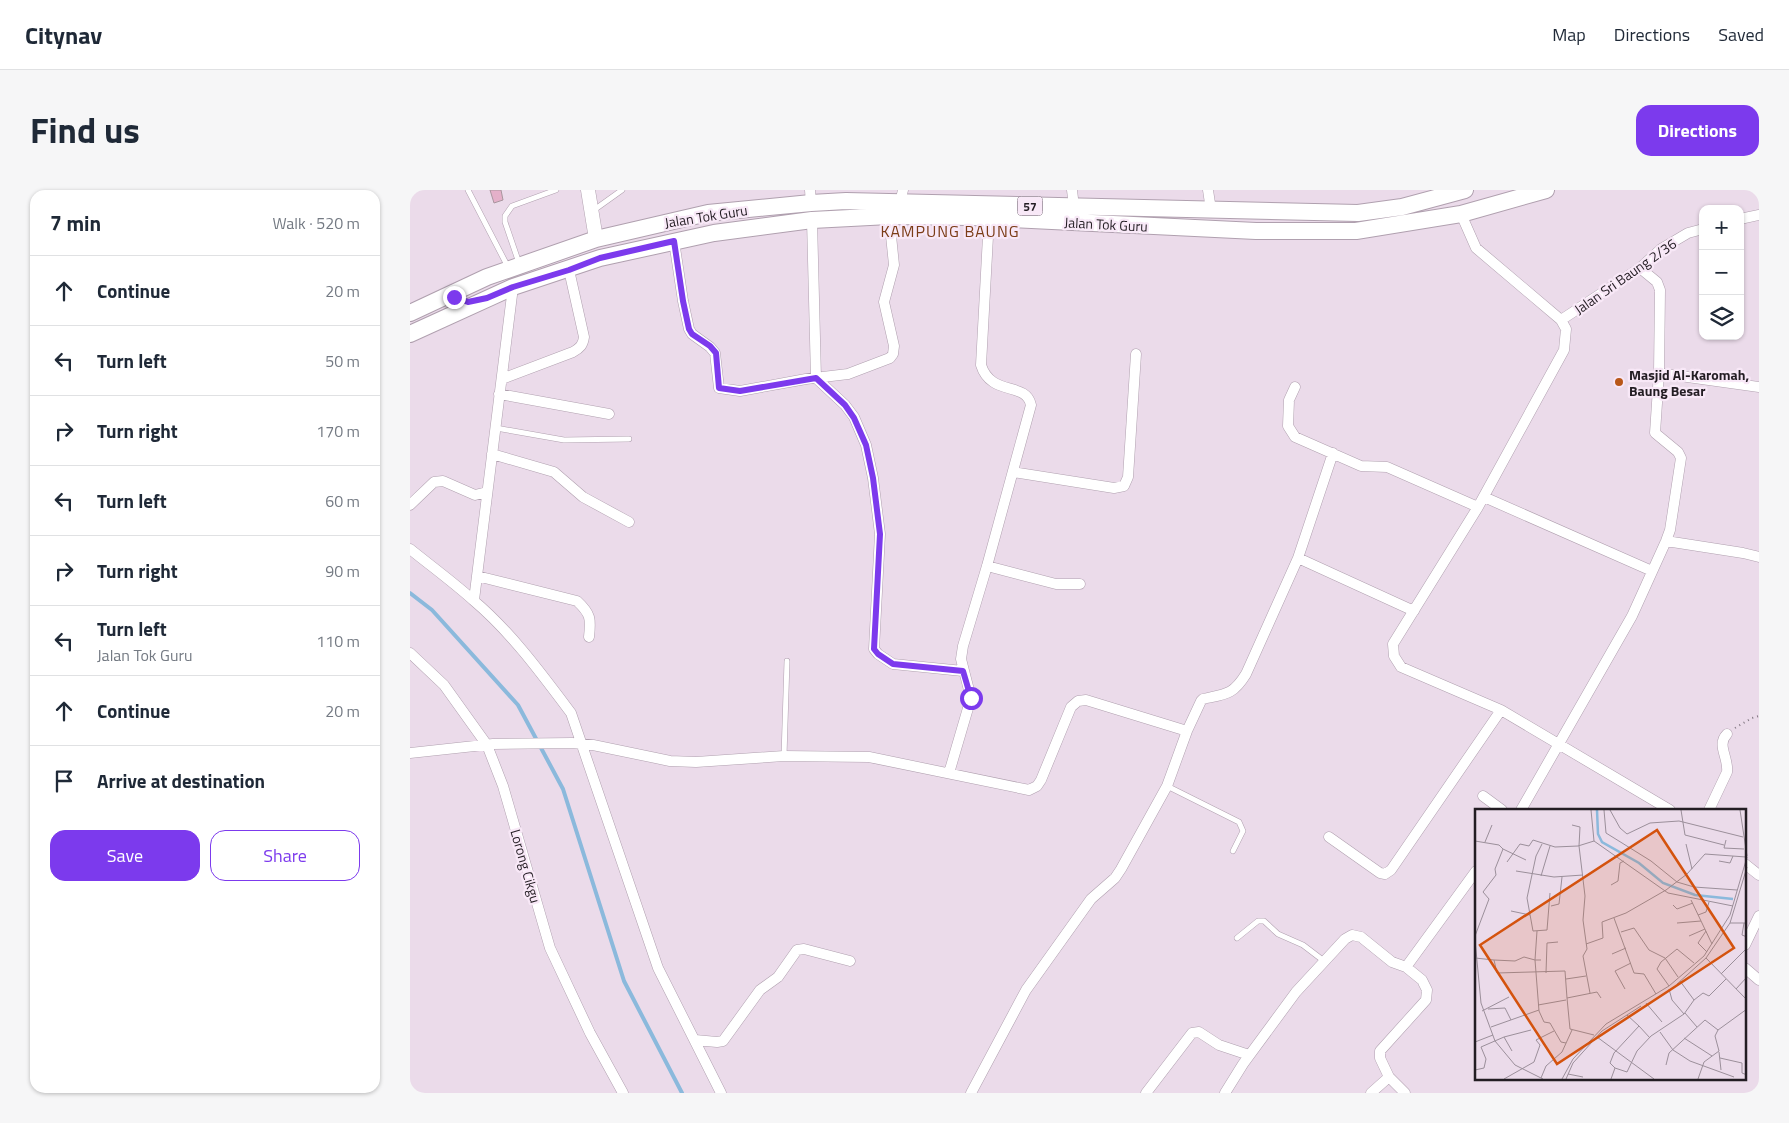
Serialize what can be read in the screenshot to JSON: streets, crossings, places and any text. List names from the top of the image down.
{
  "streets": {
    "main road": ["57", "Jalan Tok Guru"],
    "street": ["Jalan Sri Baung 2/36", "Lorong Cikgu"]
  },
  "districts": ["KAMPUNG BAUNG"],
  "places": ["Masjid Al-Karomah, Baung Besar"],
  "page": {
    "header": "Citynav",
    "nav": ["Map", "Directions", "Saved"],
    "title": "Find us",
    "buttons": [
      "Directions",
      ["Save", "Share"]
    ],
    "heading": ["7 min", "Walk · 520 m"],
    "map_buttons": ["+", "−"],
    "list": [
      ["Continue", "20 m"],
      ["Turn left", "50 m"],
      ["Turn right", "170 m"],
      ["Turn left", "60 m"],
      ["Turn right", "90 m"],
      ["Turn left", "Jalan Tok Guru", "110 m"],
      ["Continue", "20 m"],
      "Arrive at destination"
    ]
  }
}
